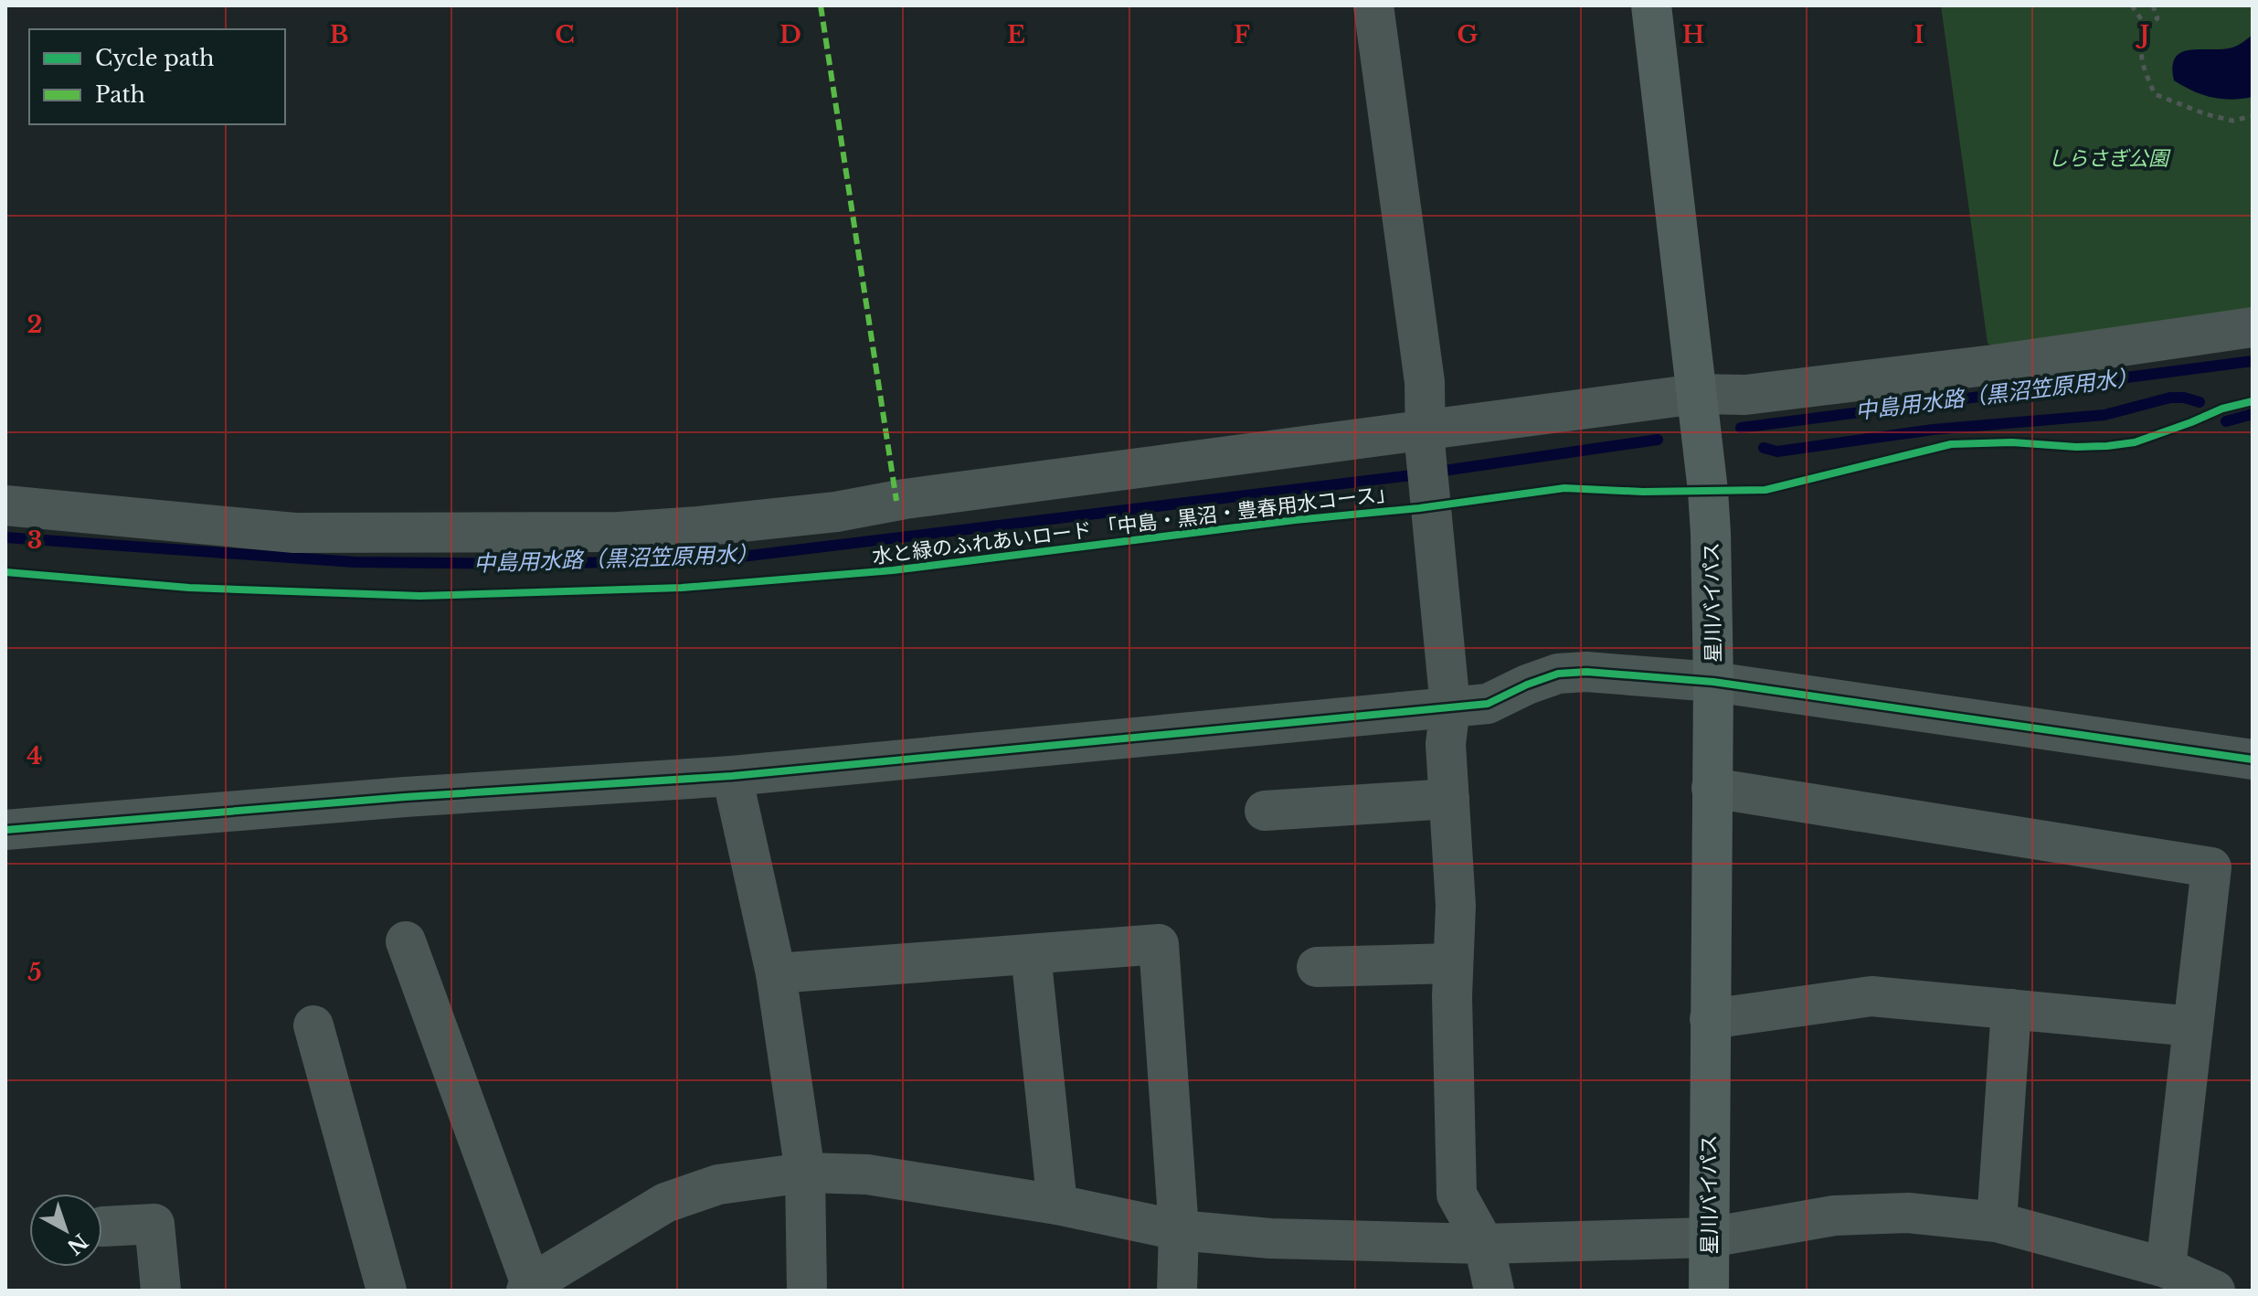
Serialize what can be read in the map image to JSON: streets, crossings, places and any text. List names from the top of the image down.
{
  "streets": {
    "main road": ["星川バイパス"],
    "cycle path": ["水と緑のふれあいロード 「中島・黒沼・豊春用水コース」"]
  },
  "water": ["中島用水路（黒沼笠原用水）"],
  "parks": ["しらさぎ公園"],
  "legend": ["Cycle path", "Path"],
  "north": "bottom right",
  "grid": {
    "columns": [
      "B",
      "C",
      "D",
      "E",
      "F",
      "G",
      "H",
      "I",
      "J"
    ],
    "rows": [
      "2",
      "3",
      "4",
      "5"
    ]
  }
}
